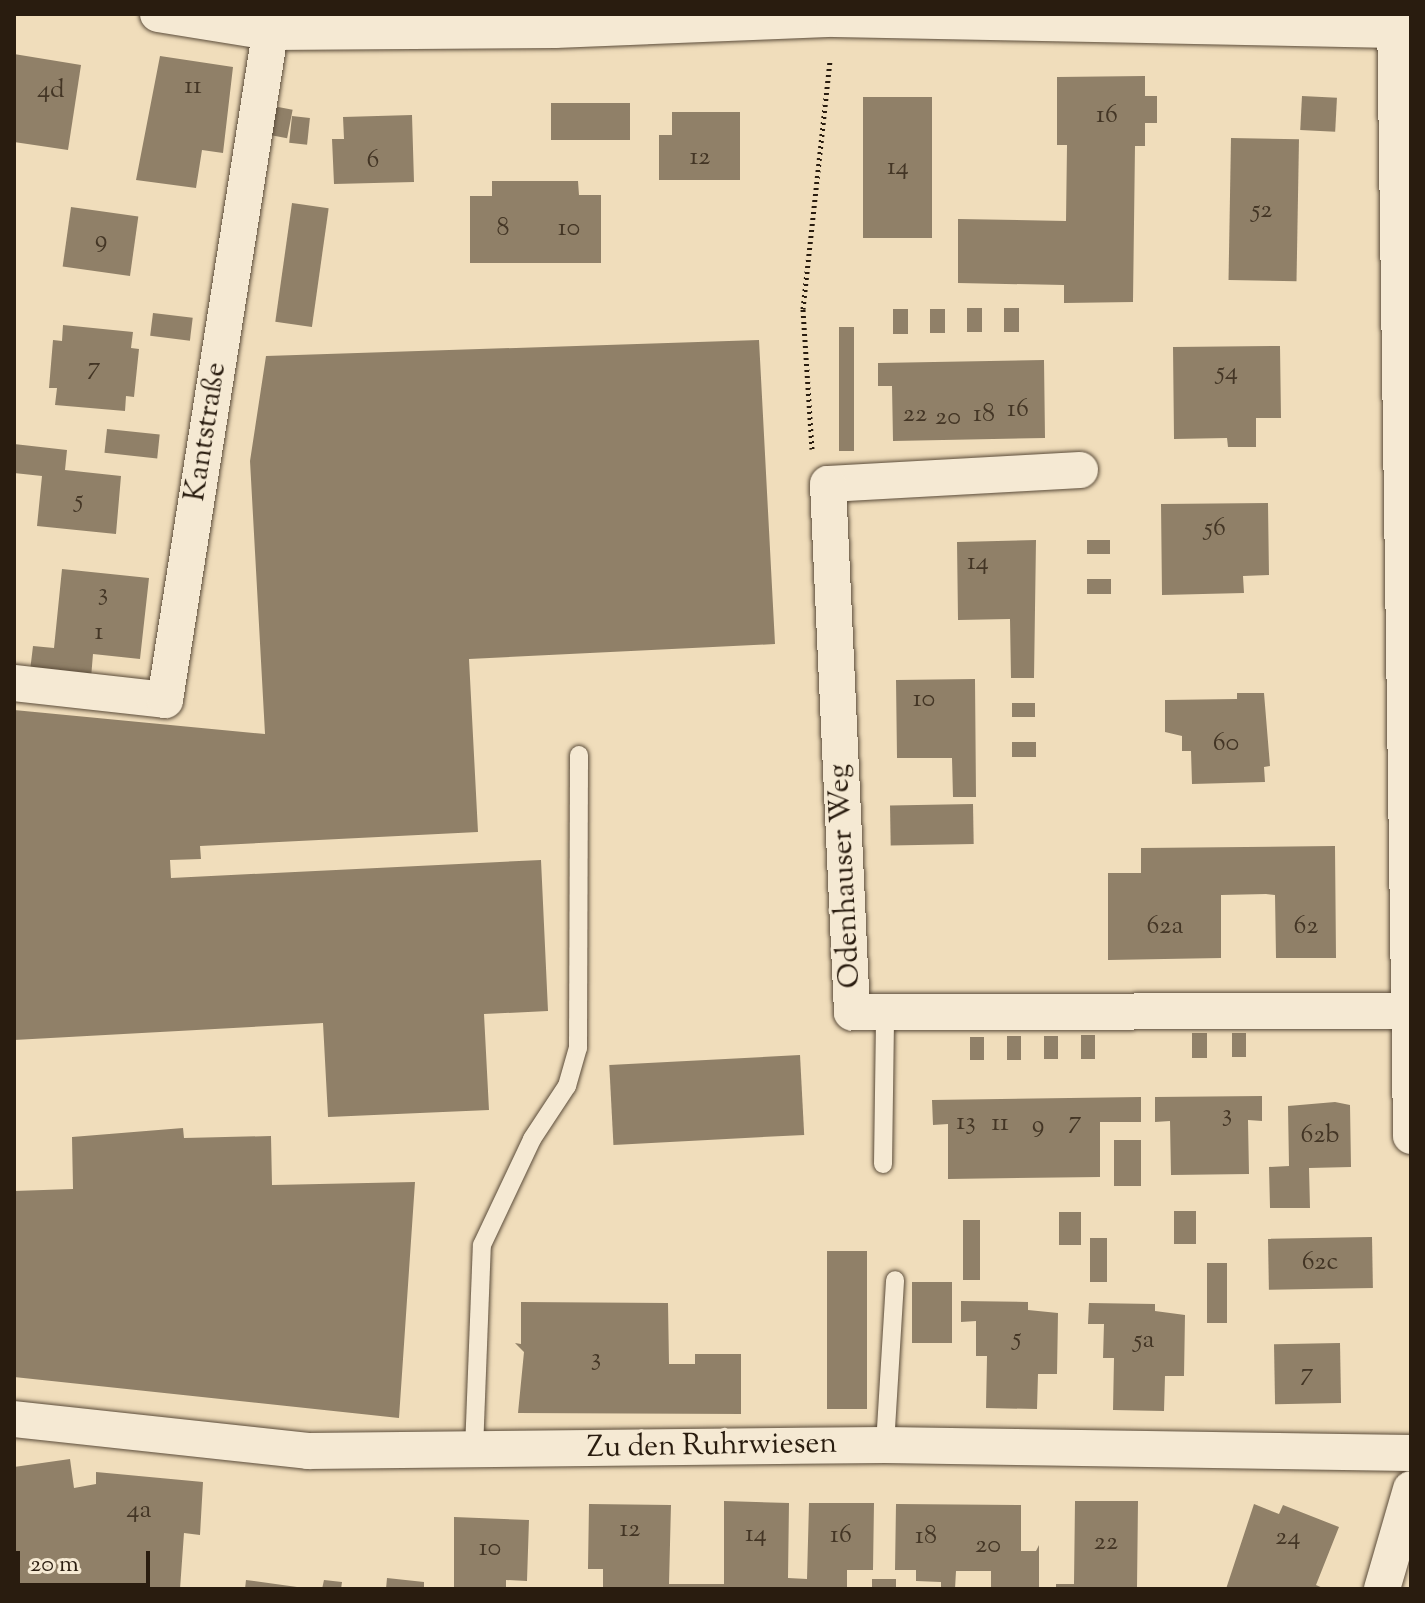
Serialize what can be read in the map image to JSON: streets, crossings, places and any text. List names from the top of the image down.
{
  "streets": {
    "street": ["Kantstraße", "Odenhauser Weg", "Zu den Ruhrwiesen"]
  },
  "house_numbers": [
    "11",
    "4d",
    "16",
    "12",
    "6",
    "14",
    "52",
    "8",
    "10",
    "9",
    "7",
    "54",
    "16",
    "22",
    "18",
    "20",
    "5",
    "56",
    "14",
    "3",
    "1",
    "10",
    "60",
    "62a",
    "62",
    "3",
    "7",
    "13",
    "11",
    "9",
    "62b",
    "62c",
    "5",
    "5a",
    "3",
    "7",
    "4a",
    "12",
    "14",
    "16",
    "18",
    "24",
    "22",
    "20",
    "10"
  ],
  "scale_bar": "20 m"
}
